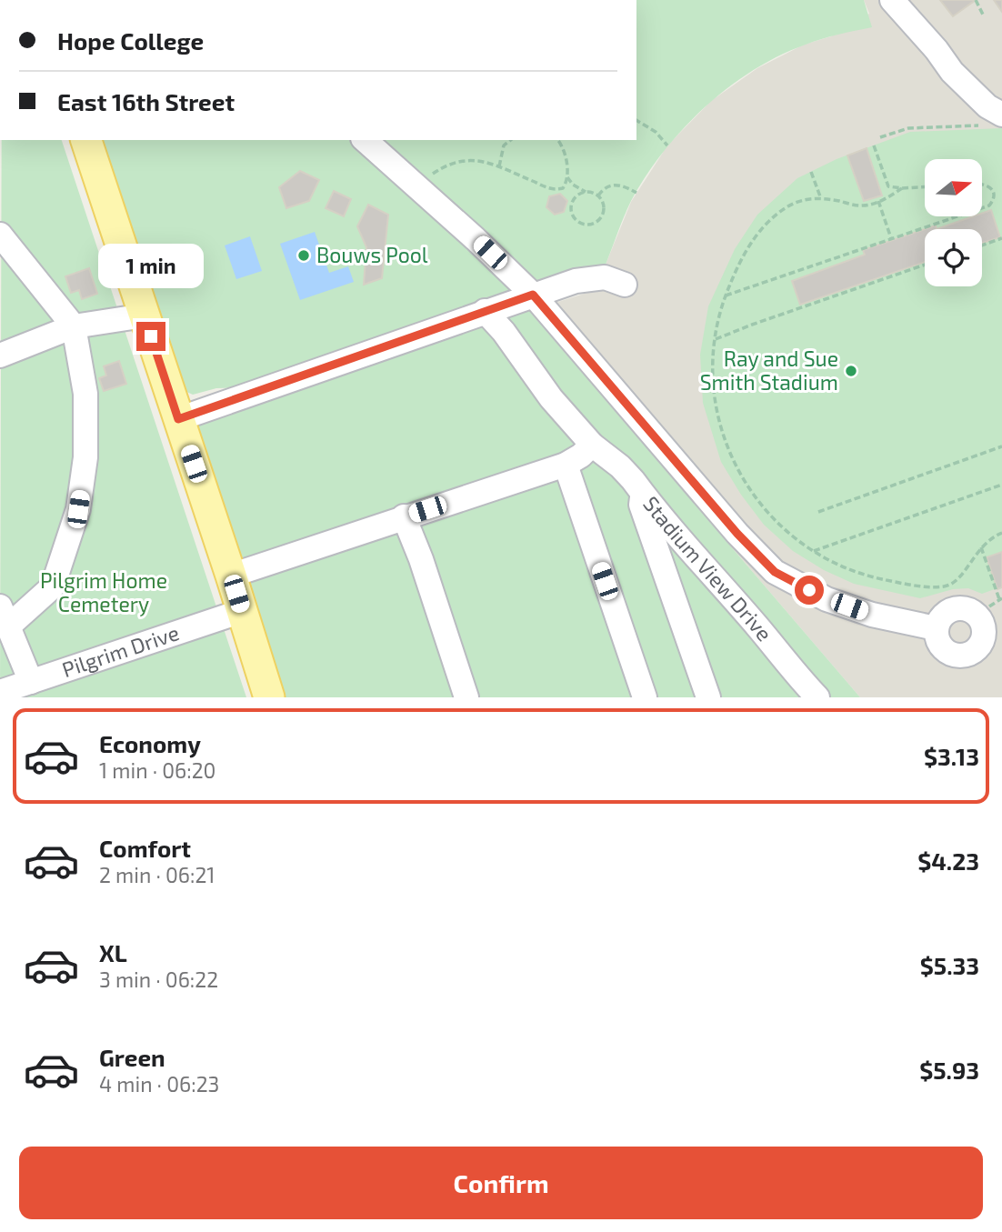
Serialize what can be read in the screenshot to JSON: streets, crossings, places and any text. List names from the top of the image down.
{
  "streets": {
    "lane": ["Stadium View Drive", "Pilgrim Drive"]
  },
  "parks": ["Pilgrim Home Cemetery"],
  "places": ["Bouws Pool", "Ray and Sue Smith Stadium"],
  "north": "right",
  "page": {
    "banner": ["Hope College", "East 16th Street"],
    "bubble": "1 min",
    "list": [
      {
        "name": "Economy",
        "note": "1 min · 06:20",
        "value": "$3.13"
      },
      {
        "name": "Comfort",
        "note": "2 min · 06:21",
        "value": "$4.23"
      },
      {
        "name": "XL",
        "note": "3 min · 06:22",
        "value": "$5.33"
      },
      {
        "name": "Green",
        "note": "4 min · 06:23",
        "value": "$5.93"
      }
    ],
    "buttons": "Confirm"
  }
}
